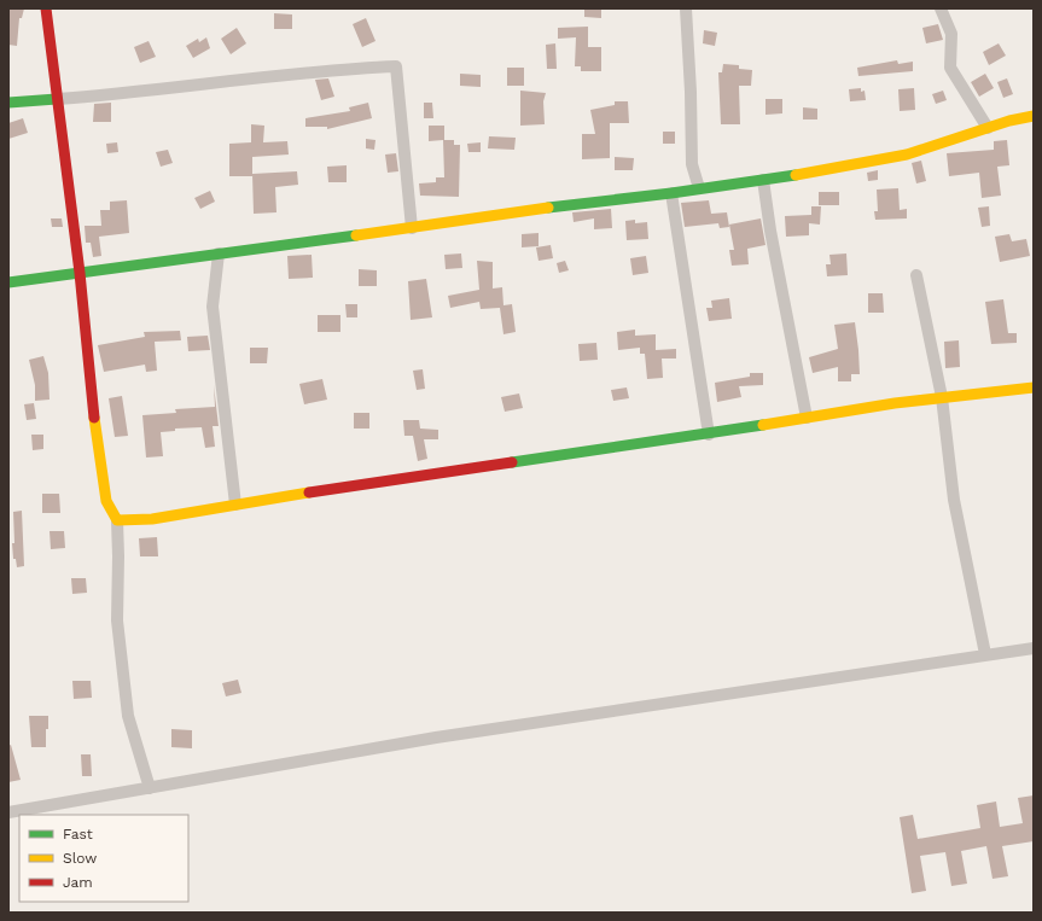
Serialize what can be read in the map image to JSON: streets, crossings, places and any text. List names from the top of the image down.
{
  "legend": ["Fast", "Slow", "Jam"]
}
